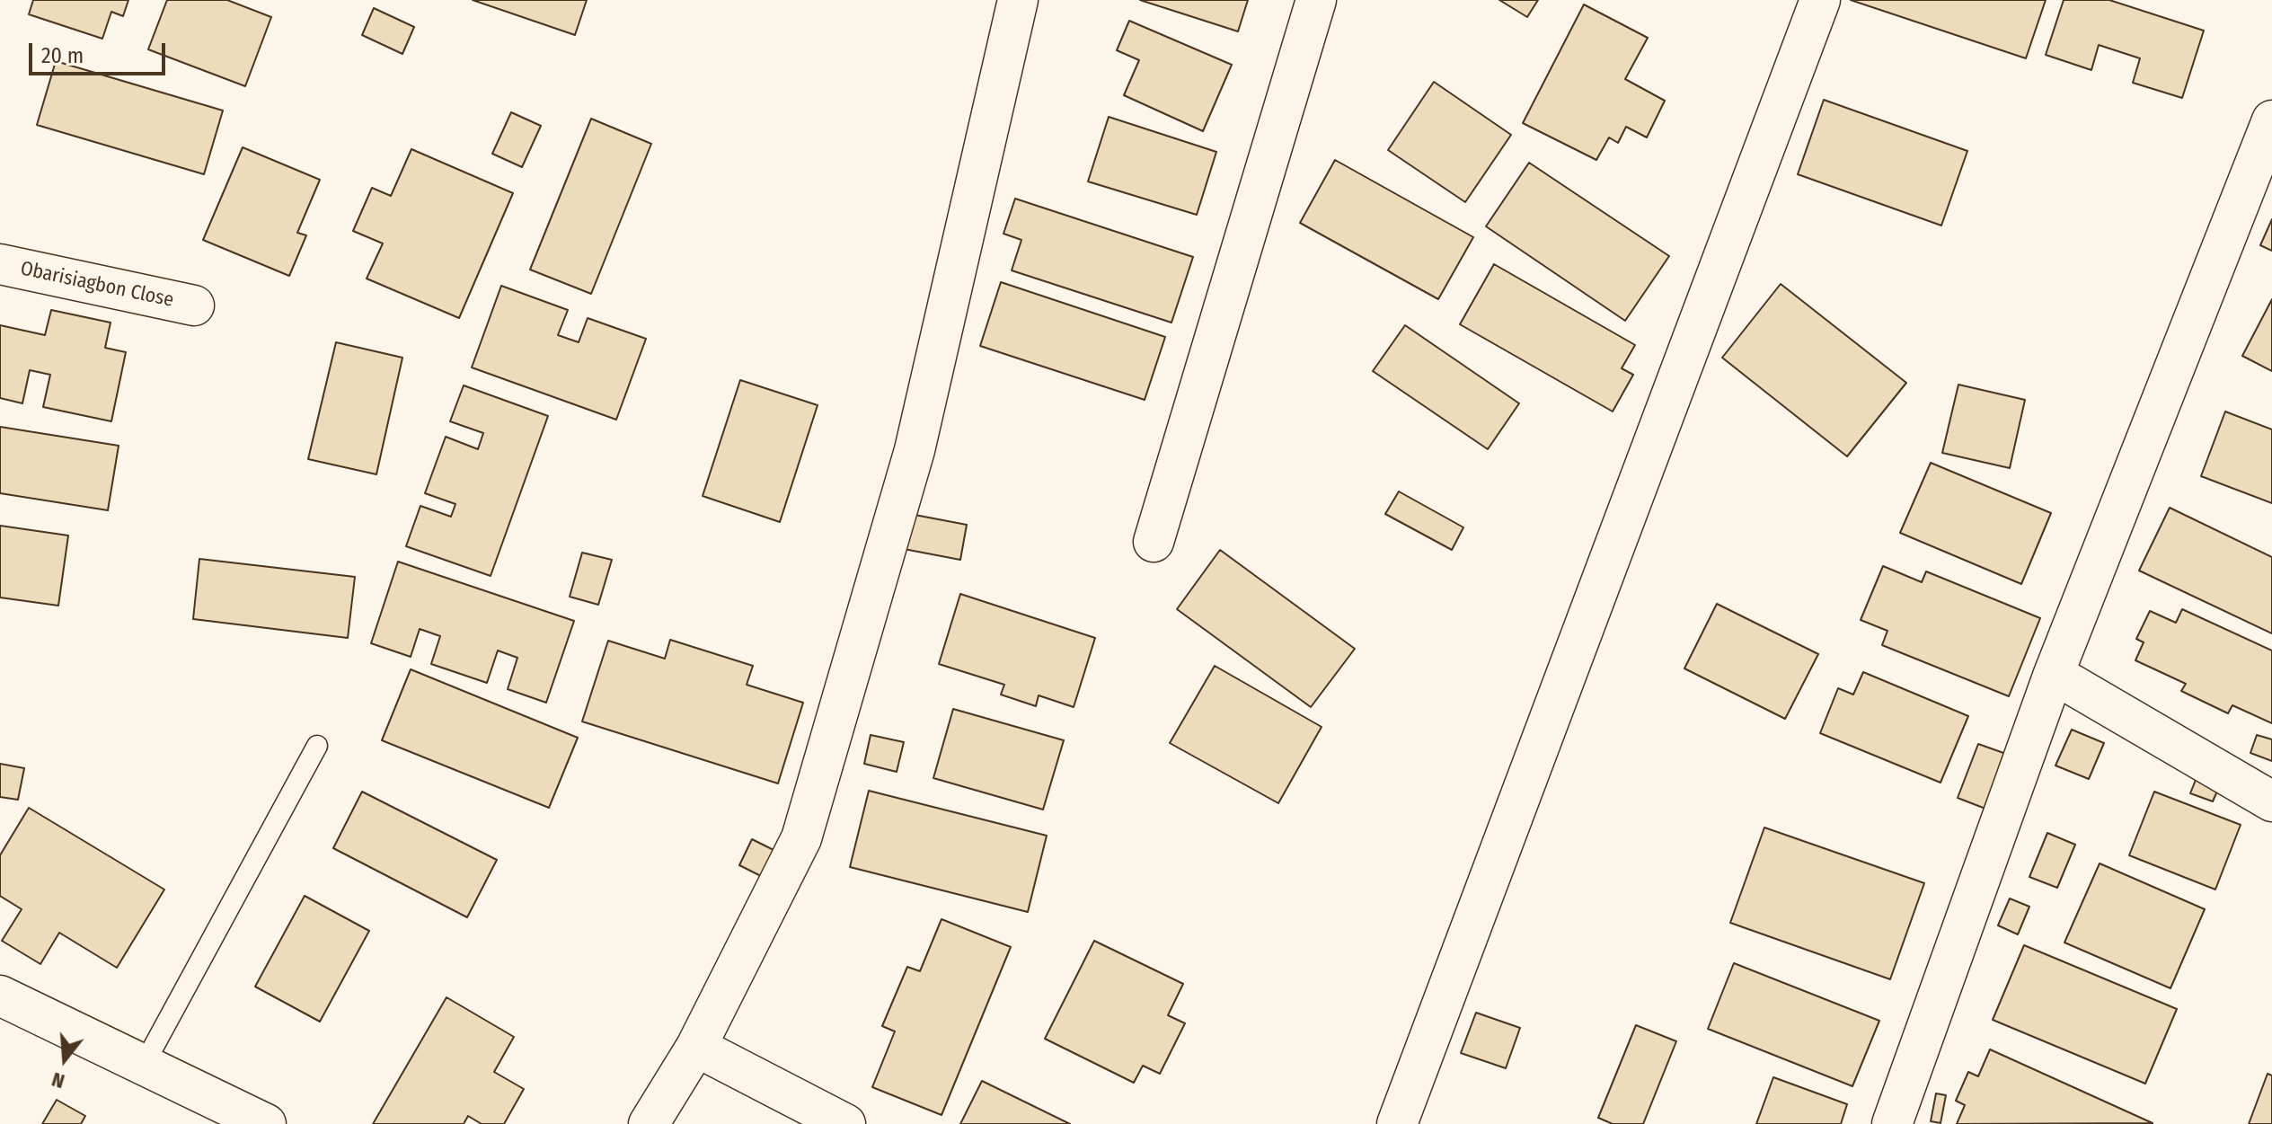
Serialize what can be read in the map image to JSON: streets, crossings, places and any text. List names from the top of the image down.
{
  "streets": {
    "street": ["Obarisiagbon Close"]
  },
  "scale_bar": "20 m",
  "north": "bottom"
}
